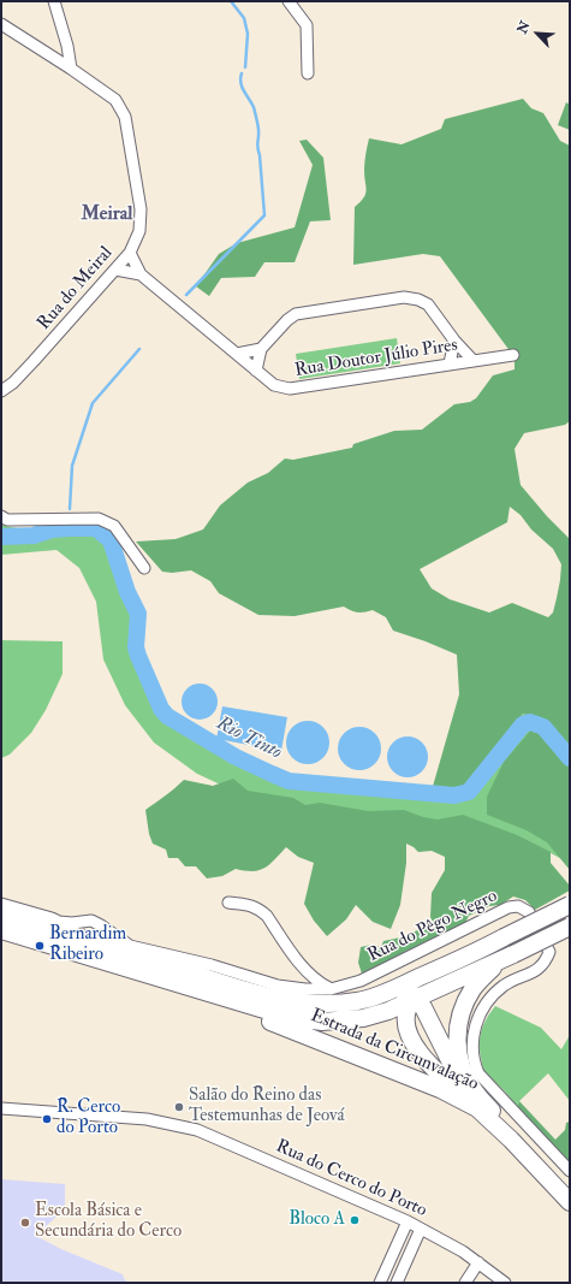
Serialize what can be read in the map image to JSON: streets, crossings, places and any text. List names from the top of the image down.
{
  "streets": {
    "main road": ["Estrada da Circunvalação"],
    "street": [
      "Rua do Meiral",
      "Rua Doutor Júlio Pires",
      "Rua do Pêgo Negro",
      "Rua do Cerco do Porto"
    ]
  },
  "crossings": [
    ["Rua do Meiral", "Rua Doutor Júlio Pires"],
    ["Rua do Pêgo Negro", "Estrada da Circunvalação"]
  ],
  "districts": ["Meiral"],
  "water": ["Rio Tinto"],
  "places": [
    "Bernardim Ribeiro",
    "Salão do Reino das Testemunhas de Jeová",
    "R. Cerco do Porto",
    "Bloco A",
    "Escola Básica e Secundária do Cerco"
  ],
  "north": "top left"
}
